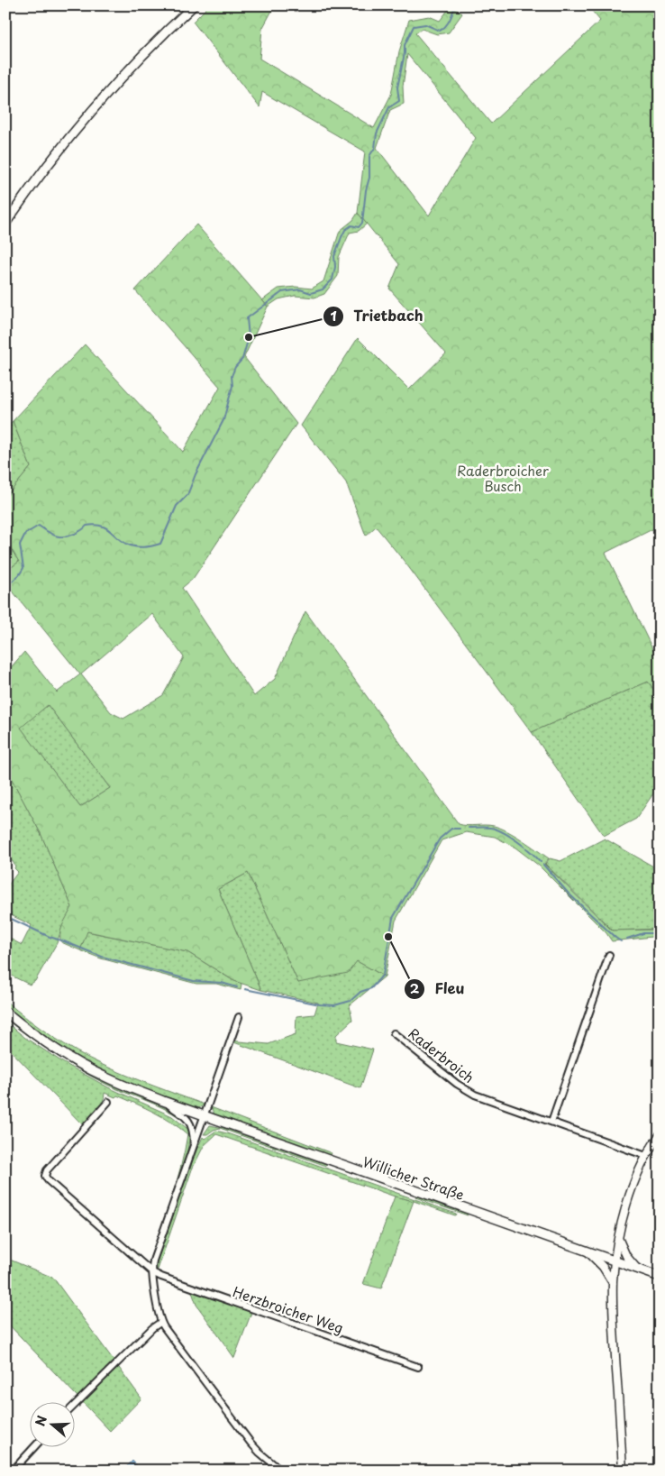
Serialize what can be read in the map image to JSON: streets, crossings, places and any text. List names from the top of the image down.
{
  "streets": {
    "main road": ["Willicher Straße"],
    "street": ["Raderbroich", "Herzbroicher Weg"]
  },
  "parks": ["Raderbroicher Busch"],
  "places": ["Trietbach", "Fleu"],
  "north": "left"
}
